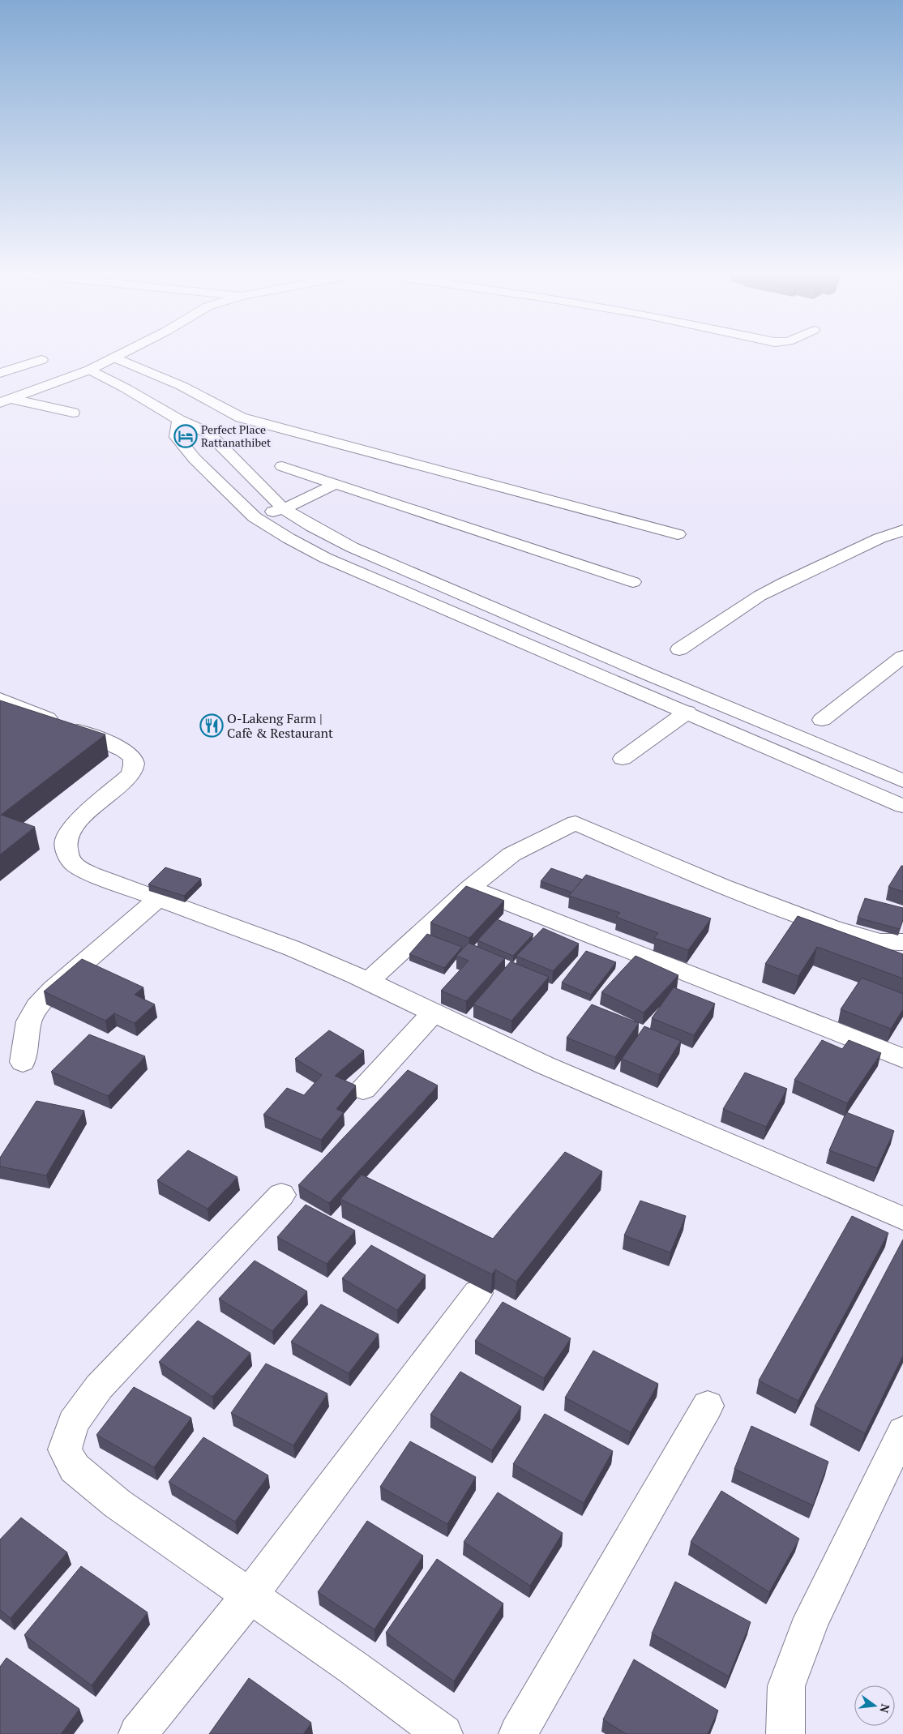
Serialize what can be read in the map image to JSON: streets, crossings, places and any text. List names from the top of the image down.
{
  "places": {
    "hotel": ["Perfect Place Rattanathibet"],
    "restaurant": ["O-Lakeng Farm | Cafè & Restaurant"]
  },
  "north": "right"
}
